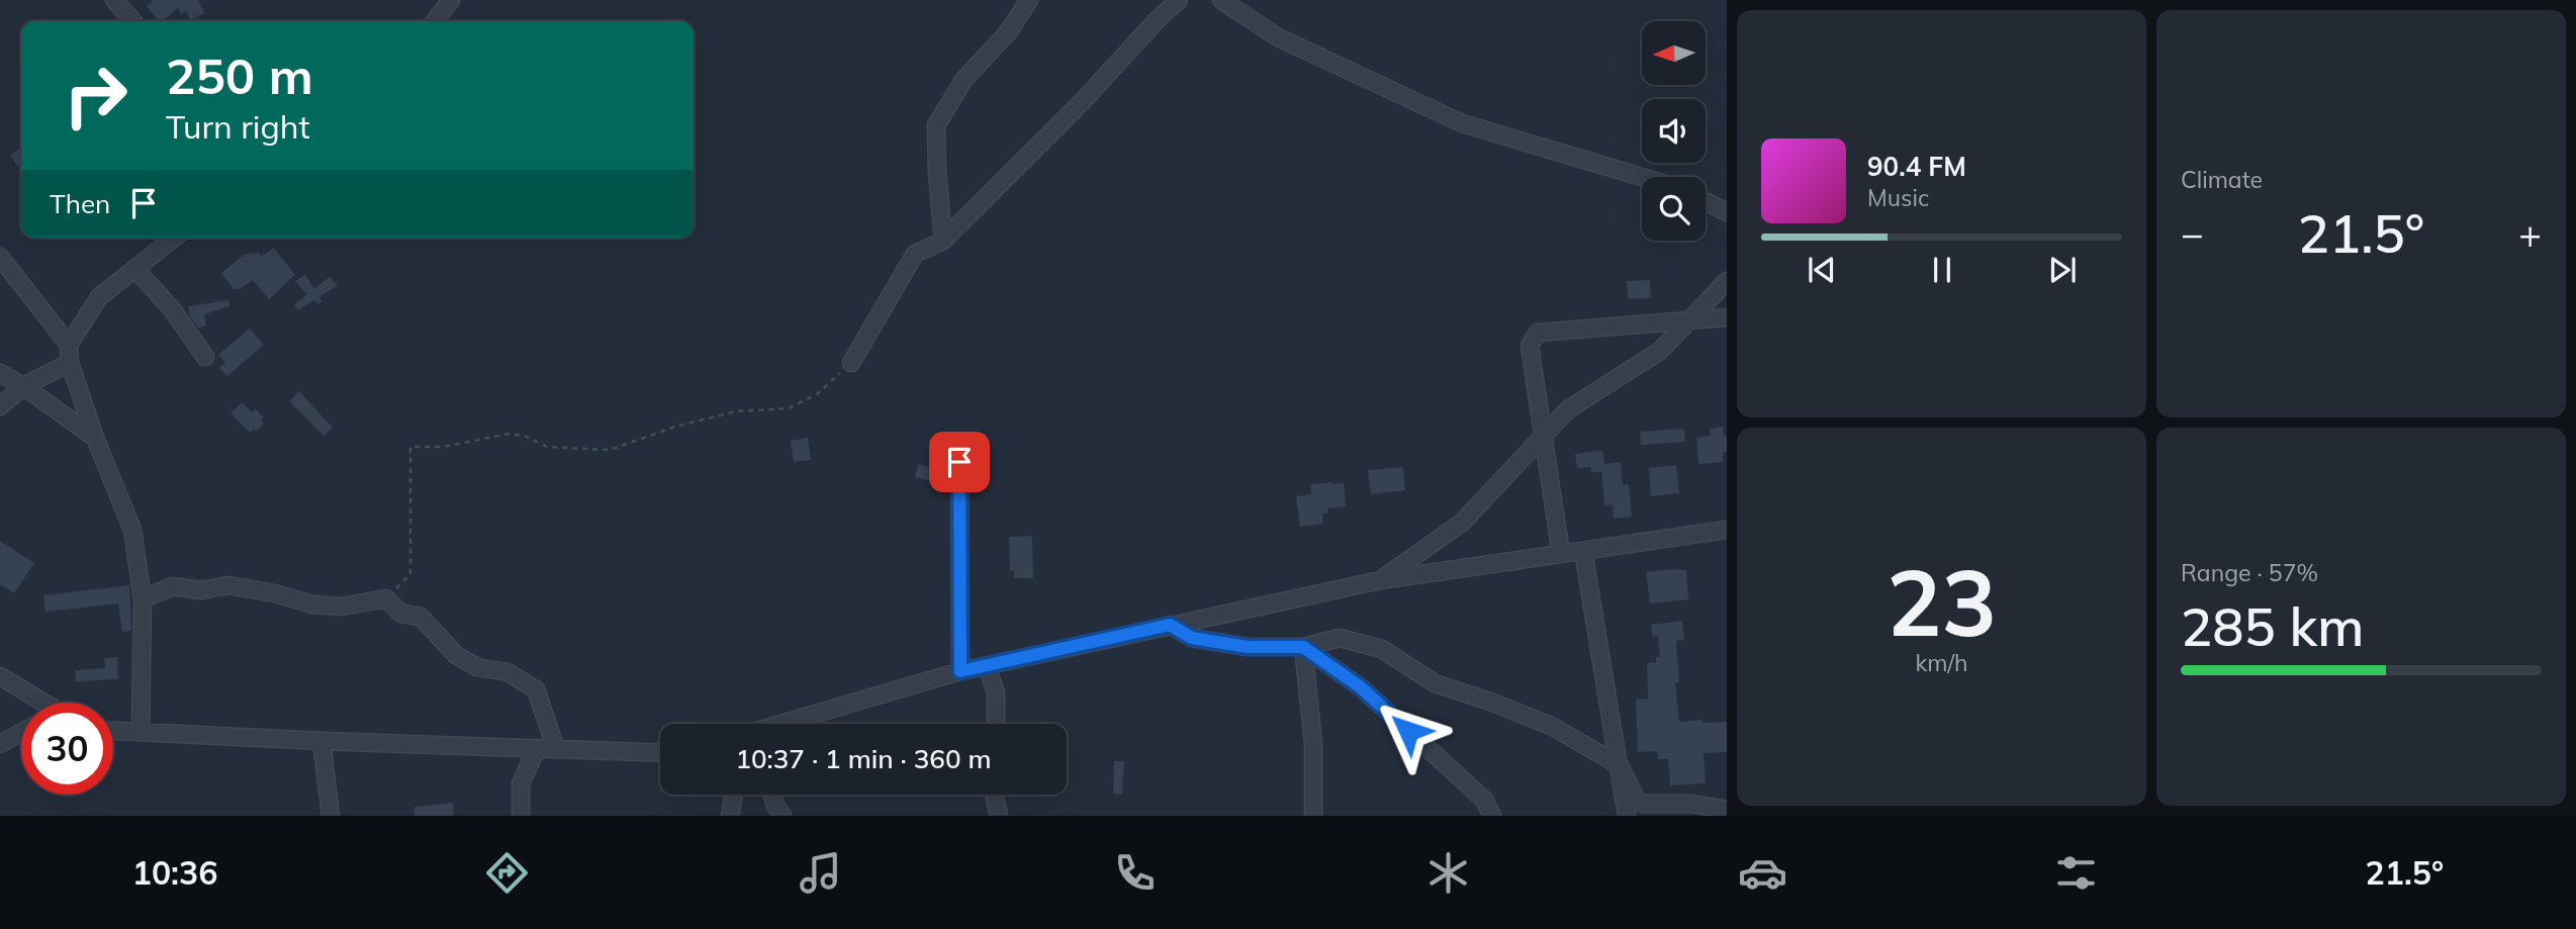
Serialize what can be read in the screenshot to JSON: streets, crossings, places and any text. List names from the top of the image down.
{
  "north": "left",
  "page": {
    "tile": [
      "Climate",
      ["23", "km/h"],
      ["Range · 57%", "285 km"]
    ],
    "turn": ["250 m", "Turn right"],
    "song": ["90.4 FM", "Music"],
    "then": "Then",
    "heat": ["−", "21.5°", "+"],
    "limit": "30",
    "trip": "10:37 · 1 min · 360 m",
    "tabs": ["10:36", "21.5°"]
  }
}
